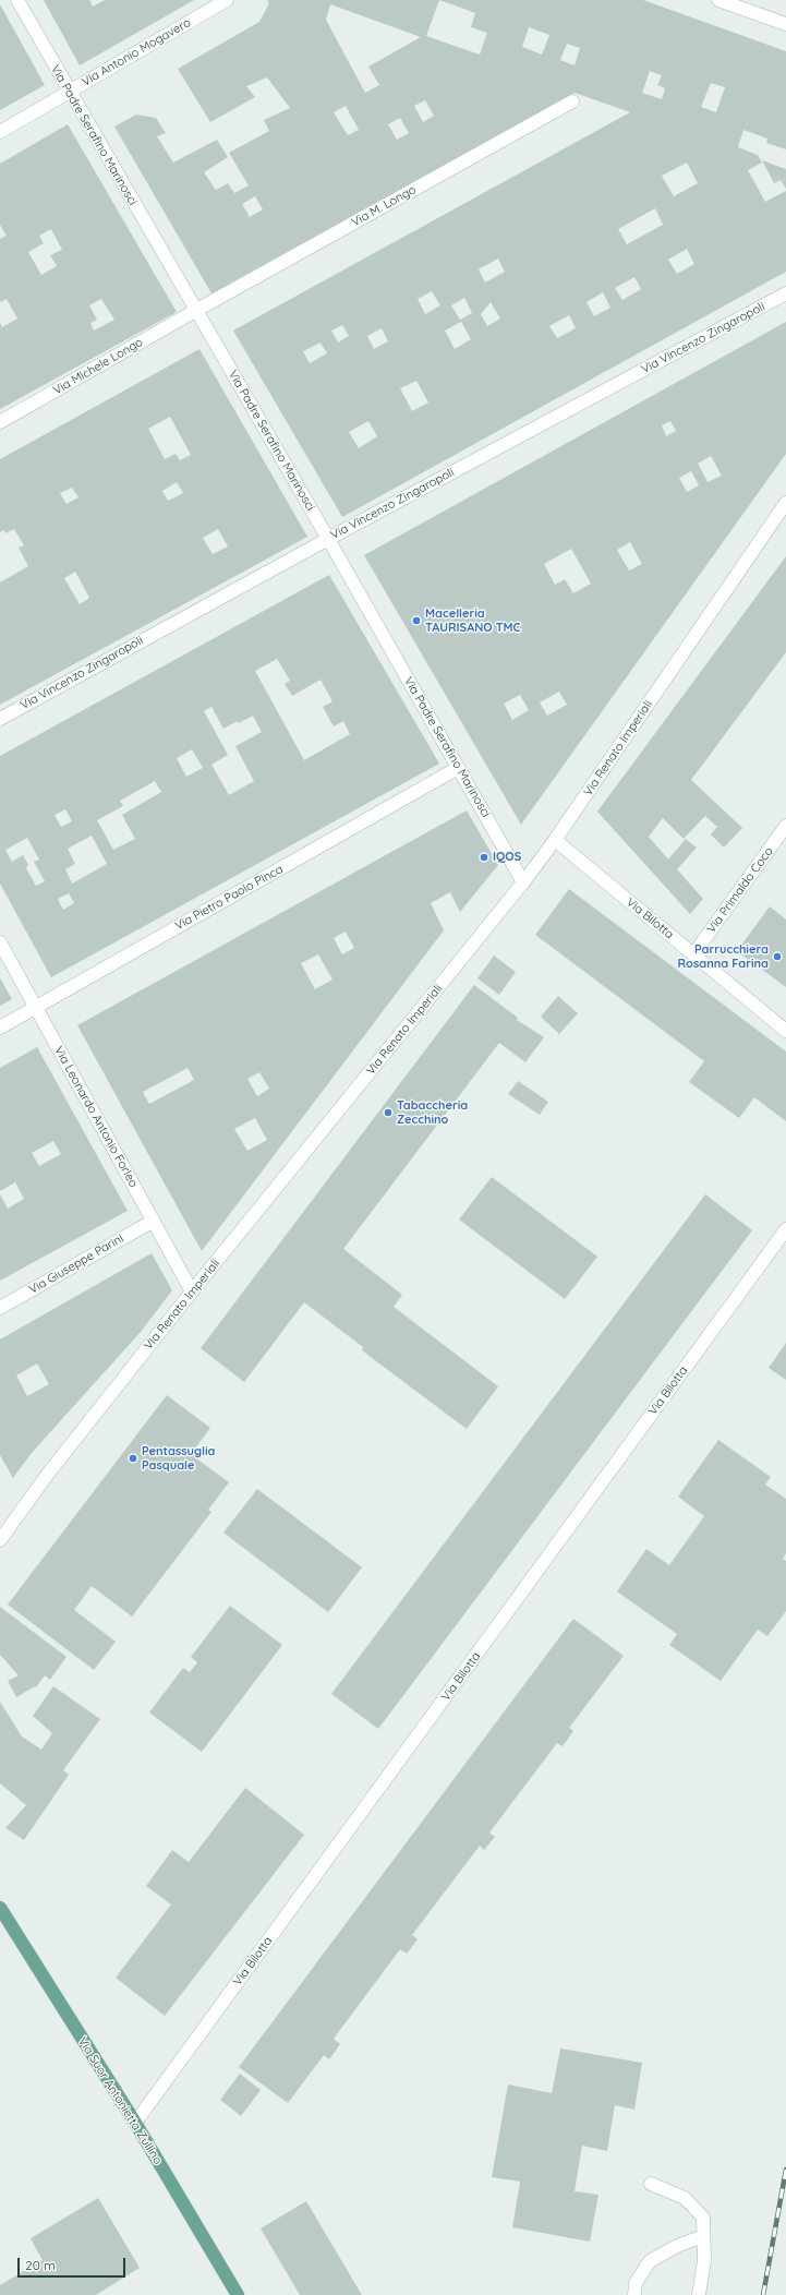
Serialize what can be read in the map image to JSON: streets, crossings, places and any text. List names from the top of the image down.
{
  "streets": {
    "main road": ["Via Suor Antonietta Zullino"],
    "street": [
      "Via Antonio Mogavero",
      "Via Padre Serafino Marinosci",
      "Via M. Longo",
      "Via Vincenzo Zingaropoli",
      "Via Michele Longo",
      "Via Renato Imperiali",
      "Via Primaldo Coco",
      "Via Pietro Paolo Pinca",
      "Via Bilotta",
      "Via Leonardo Antonio Forleo",
      "Via Giuseppe Parini"
    ]
  },
  "crossings": [
    ["Via Antonio Mogavero", "Via Padre Serafino Marinosci"],
    ["Via Padre Serafino Marinosci", "Via M. Longo"],
    ["Via Padre Serafino Marinosci", "Via Vincenzo Zingaropoli"],
    ["Via Padre Serafino Marinosci", "Via Michele Longo"],
    ["Via Padre Serafino Marinosci", "Via Renato Imperiali"],
    ["Via Padre Serafino Marinosci", "Via Pietro Paolo Pinca"],
    ["Via M. Longo", "Via Michele Longo"],
    ["Via Renato Imperiali", "Via Bilotta"],
    ["Via Renato Imperiali", "Via Leonardo Antonio Forleo"],
    ["Via Primaldo Coco", "Via Bilotta"],
    ["Via Pietro Paolo Pinca", "Via Leonardo Antonio Forleo"],
    ["Via Bilotta", "Via Suor Antonietta Zullino"],
    ["Via Leonardo Antonio Forleo", "Via Giuseppe Parini"]
  ],
  "places": [
    "Macelleria TAURISANO TMC",
    "IQOS",
    "Parrucchiera Rosanna Farina",
    "Tabaccheria Zecchino",
    "Pentassuglia Pasquale"
  ],
  "scale_bar": "20 m"
}
